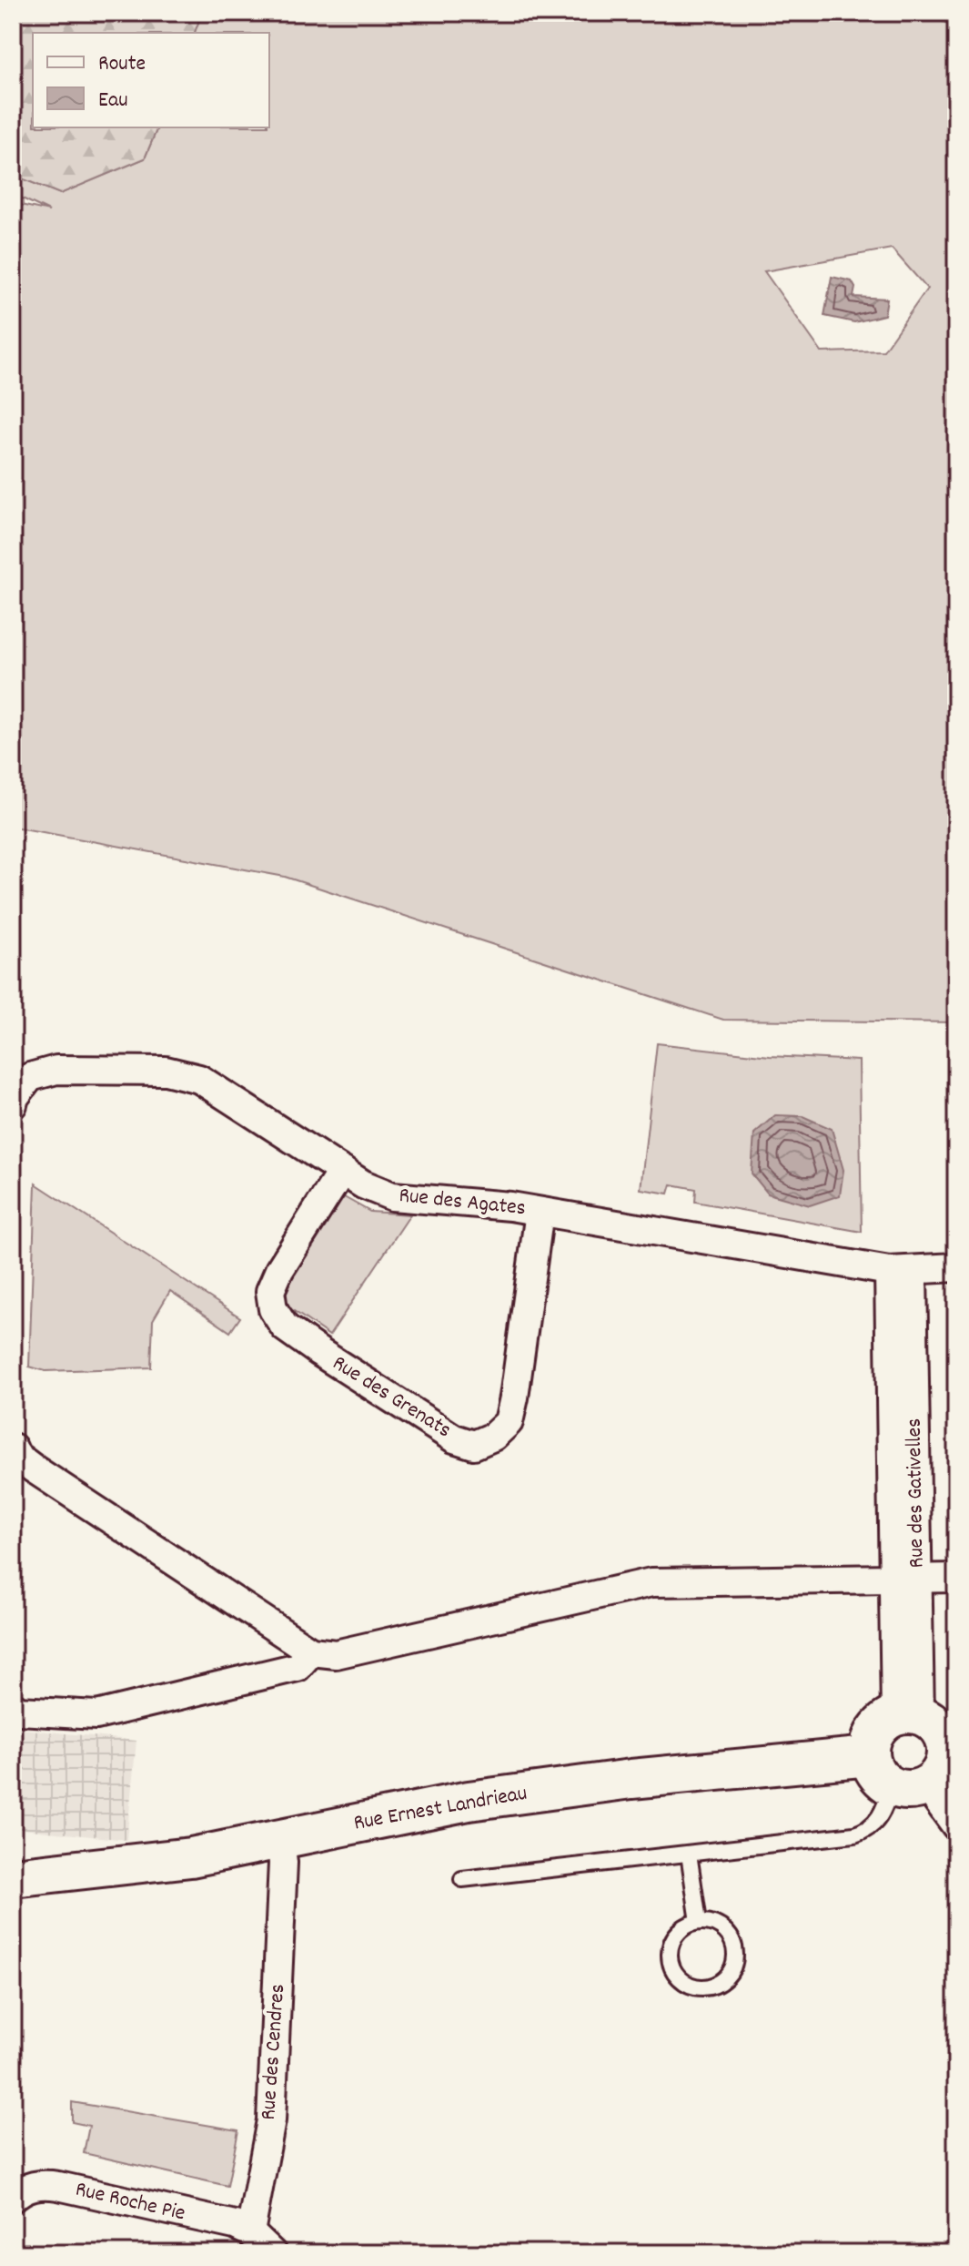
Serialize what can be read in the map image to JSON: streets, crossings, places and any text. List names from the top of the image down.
{
  "streets": {
    "street": [
      "Rue des Agates",
      "Rue des Grenats",
      "Rue des Gativelles",
      "Rue Ernest Landrieau",
      "Rue des Cendres",
      "Rue Roche Pie"
    ]
  },
  "crossings": [
    ["Rue des Agates", "Rue des Grenats"],
    ["Rue des Agates", "Rue des Gativelles"],
    ["Rue des Gativelles", "Rue Ernest Landrieau"],
    ["Rue Ernest Landrieau", "Rue des Cendres"],
    ["Rue des Cendres", "Rue Roche Pie"]
  ],
  "legend": ["Route", "Eau"]
}
